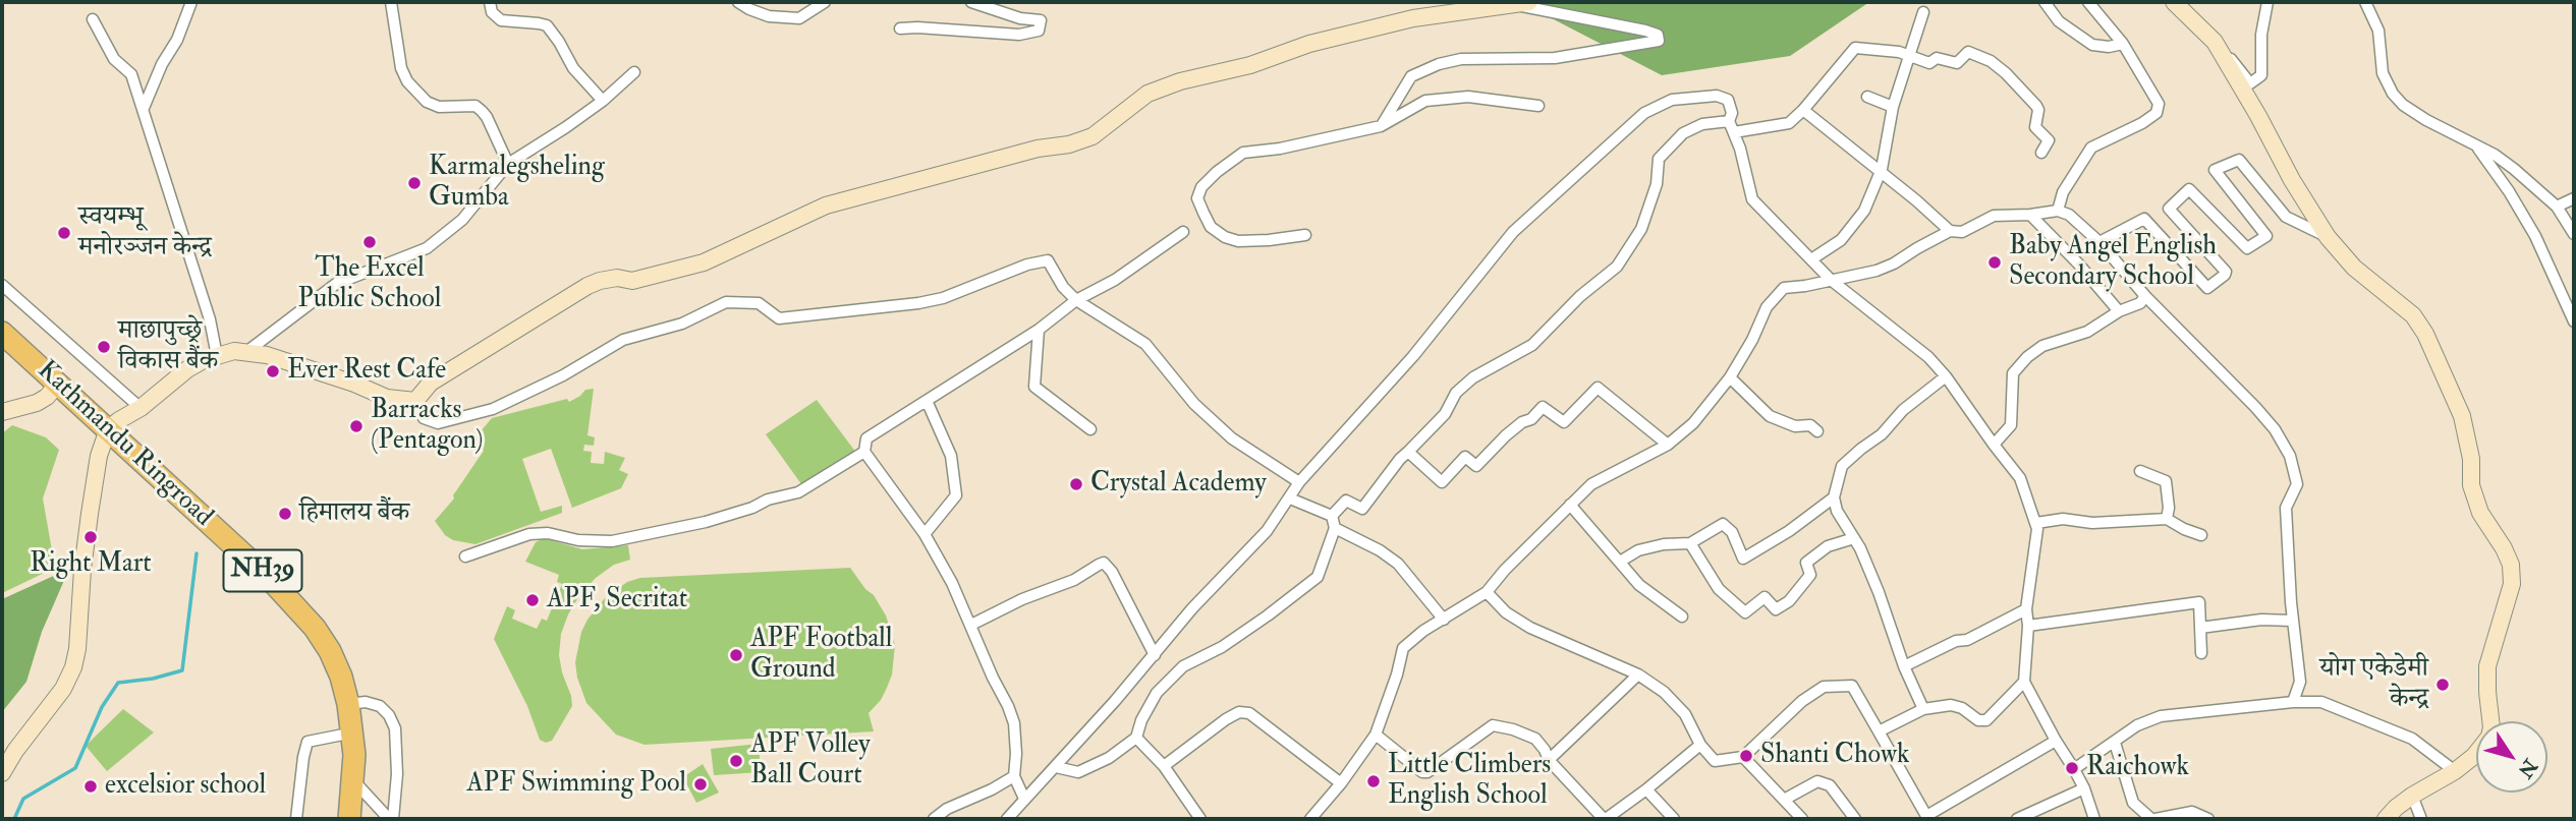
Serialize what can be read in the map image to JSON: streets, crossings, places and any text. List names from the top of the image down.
{
  "streets": {
    "highway": ["Kathmandu Ringroad", "NH39"]
  },
  "places": [
    "Karmalegsheling Gumba",
    "स्वयम्भू मनोरञ्जन केन्द्र",
    "The Excel Public School",
    "Baby Angel English Secondary School",
    "माछापुच्छ्रे विकास बैंक",
    "Ever Rest Cafe",
    "Barracks (Pentagon)",
    "Crystal Academy",
    "हिमालय बैंक",
    "Right Mart",
    "APF, Secritat",
    "APF Football Ground",
    "योग एकेडेमी केन्द्र",
    "Shanti Chowk",
    "APF Volley Ball Court",
    "Raichowk",
    "Little Climbers English School",
    "APF Swimming Pool",
    "excelsior school"
  ],
  "north": "bottom right"
}
